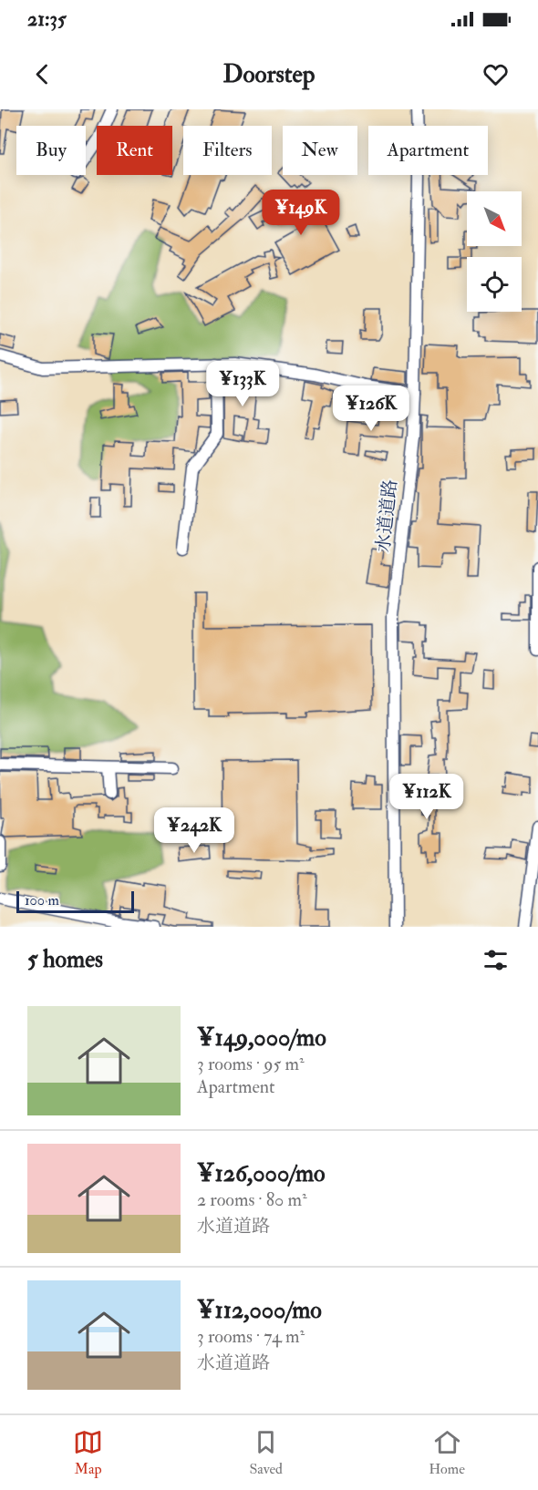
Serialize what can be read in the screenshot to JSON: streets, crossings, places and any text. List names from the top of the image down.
{
  "streets": {
    "street": ["水道道路"]
  },
  "scale_bar": "100 m",
  "north": "bottom right",
  "page": {
    "status": "21:35",
    "header": "Doorstep",
    "chip": [
      "Buy",
      "Rent",
      "Filters",
      "New",
      "Apartment"
    ],
    "price": [
      "¥149K",
      "¥133K",
      "¥126K",
      "¥112K",
      "¥242K"
    ],
    "scale": "100 m",
    "heading": "5 homes",
    "list": [
      {
        "name": "¥149,000/mo",
        "note": "3 rooms · 95 m² · Apartment"
      },
      {
        "name": "¥126,000/mo",
        "note": "2 rooms · 80 m² · 水道道路"
      },
      {
        "name": "¥112,000/mo",
        "note": "3 rooms · 74 m² · 水道道路"
      }
    ],
    "tabs": ["Map", "Saved", "Home"]
  }
}
